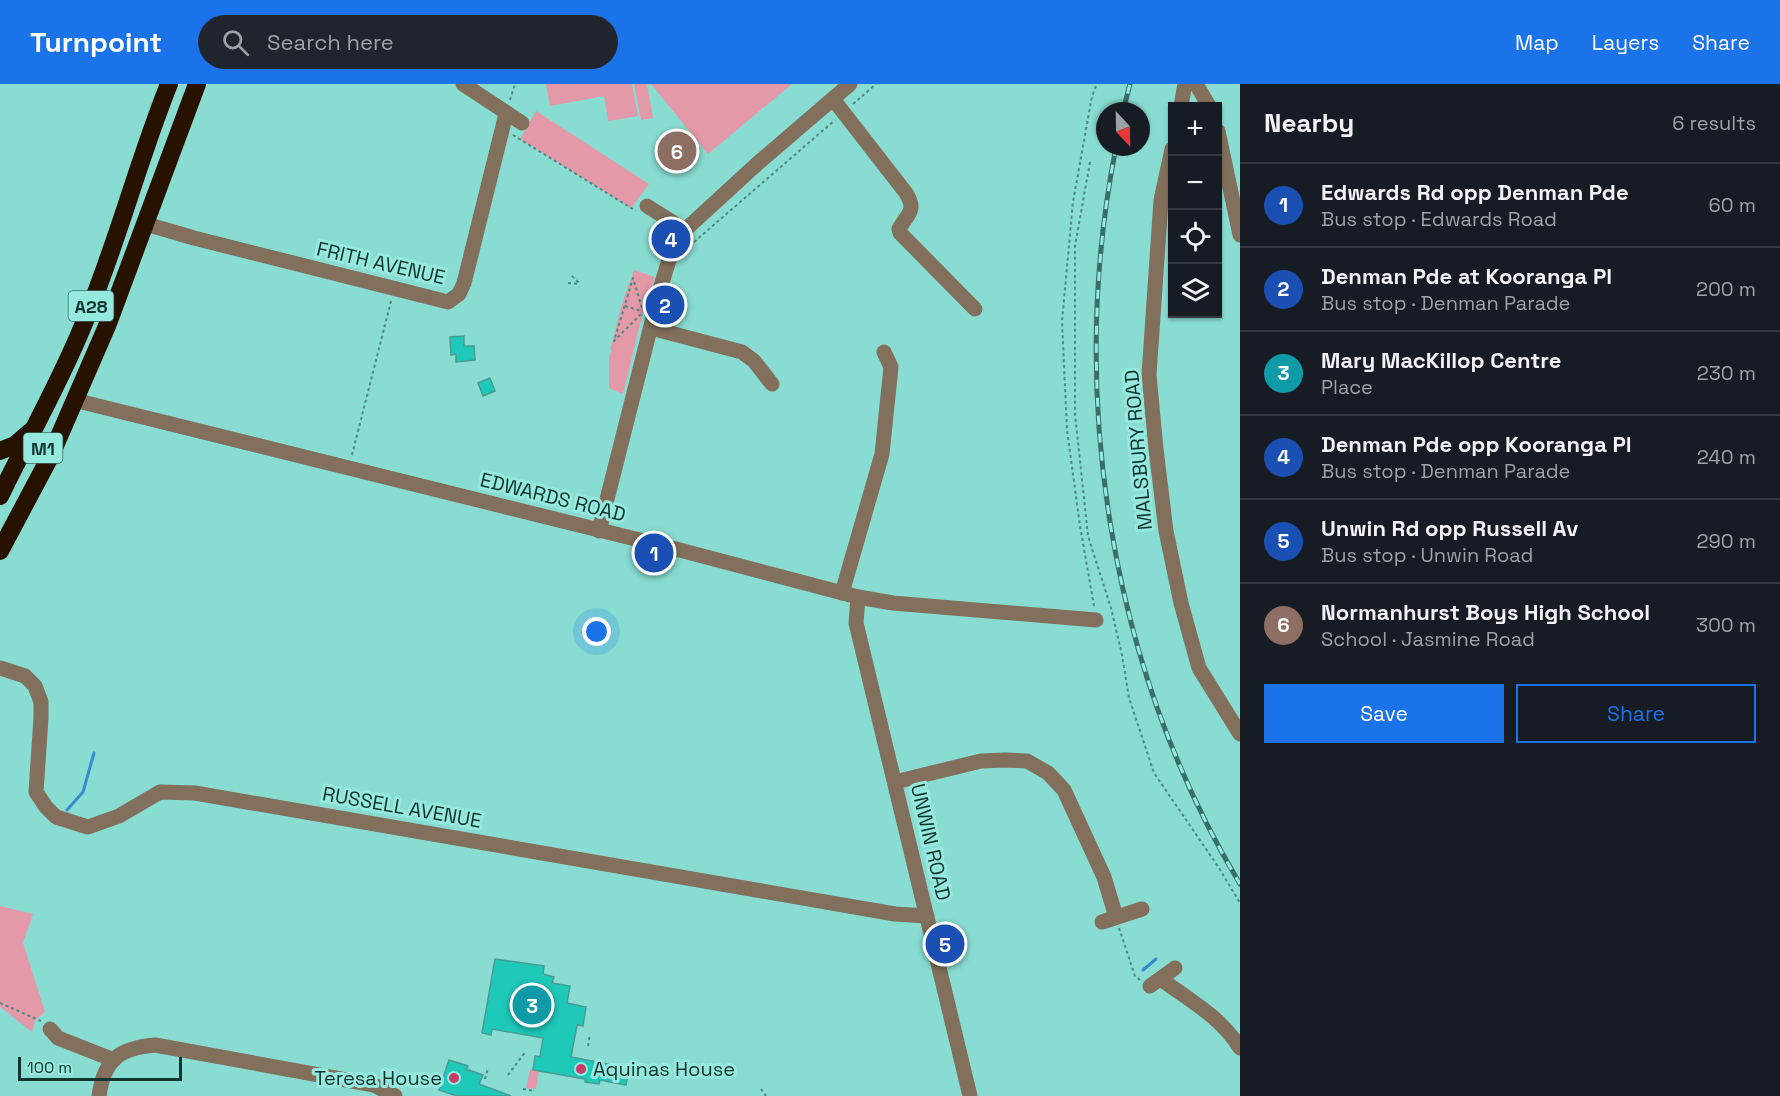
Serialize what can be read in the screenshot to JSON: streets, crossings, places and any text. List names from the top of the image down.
{
  "streets": {
    "highway": ["A28", "M1"],
    "street": [
      "FRITH AVENUE",
      "MALSBURY ROAD",
      "EDWARDS ROAD",
      "RUSSELL AVENUE",
      "UNWIN ROAD"
    ]
  },
  "crossings": [
    ["FRITH AVENUE", "A28"],
    ["A28", "M1"],
    ["A28", "EDWARDS ROAD"],
    ["M1", "EDWARDS ROAD"],
    ["EDWARDS ROAD", "UNWIN ROAD"],
    ["RUSSELL AVENUE", "UNWIN ROAD"]
  ],
  "places": ["Aquinas House", "Teresa House"],
  "scale_bar": "100 m",
  "north": "bottom",
  "page": {
    "header": "Turnpoint",
    "search": "Search here",
    "nav": ["Map", "Layers", "Share"],
    "heading": ["Nearby", "6 results"],
    "map_buttons": ["+", "−"],
    "pins": [
      "6",
      "4",
      "2",
      "1",
      "5",
      "3"
    ],
    "list": [
      {
        "mark": "1",
        "name": "Edwards Rd opp Denman Pde",
        "note": "Bus stop · Edwards Road",
        "value": "60 m"
      },
      {
        "mark": "2",
        "name": "Denman Pde at Kooranga Pl",
        "note": "Bus stop · Denman Parade",
        "value": "200 m"
      },
      {
        "mark": "3",
        "name": "Mary MacKillop Centre",
        "note": "Place",
        "value": "230 m"
      },
      {
        "mark": "4",
        "name": "Denman Pde opp Kooranga Pl",
        "note": "Bus stop · Denman Parade",
        "value": "240 m"
      },
      {
        "mark": "5",
        "name": "Unwin Rd opp Russell Av",
        "note": "Bus stop · Unwin Road",
        "value": "290 m"
      },
      {
        "mark": "6",
        "name": "Normanhurst Boys High School",
        "note": "School · Jasmine Road",
        "value": "300 m"
      }
    ],
    "buttons": ["Save", "Share"],
    "scale": "100 m"
  }
}
